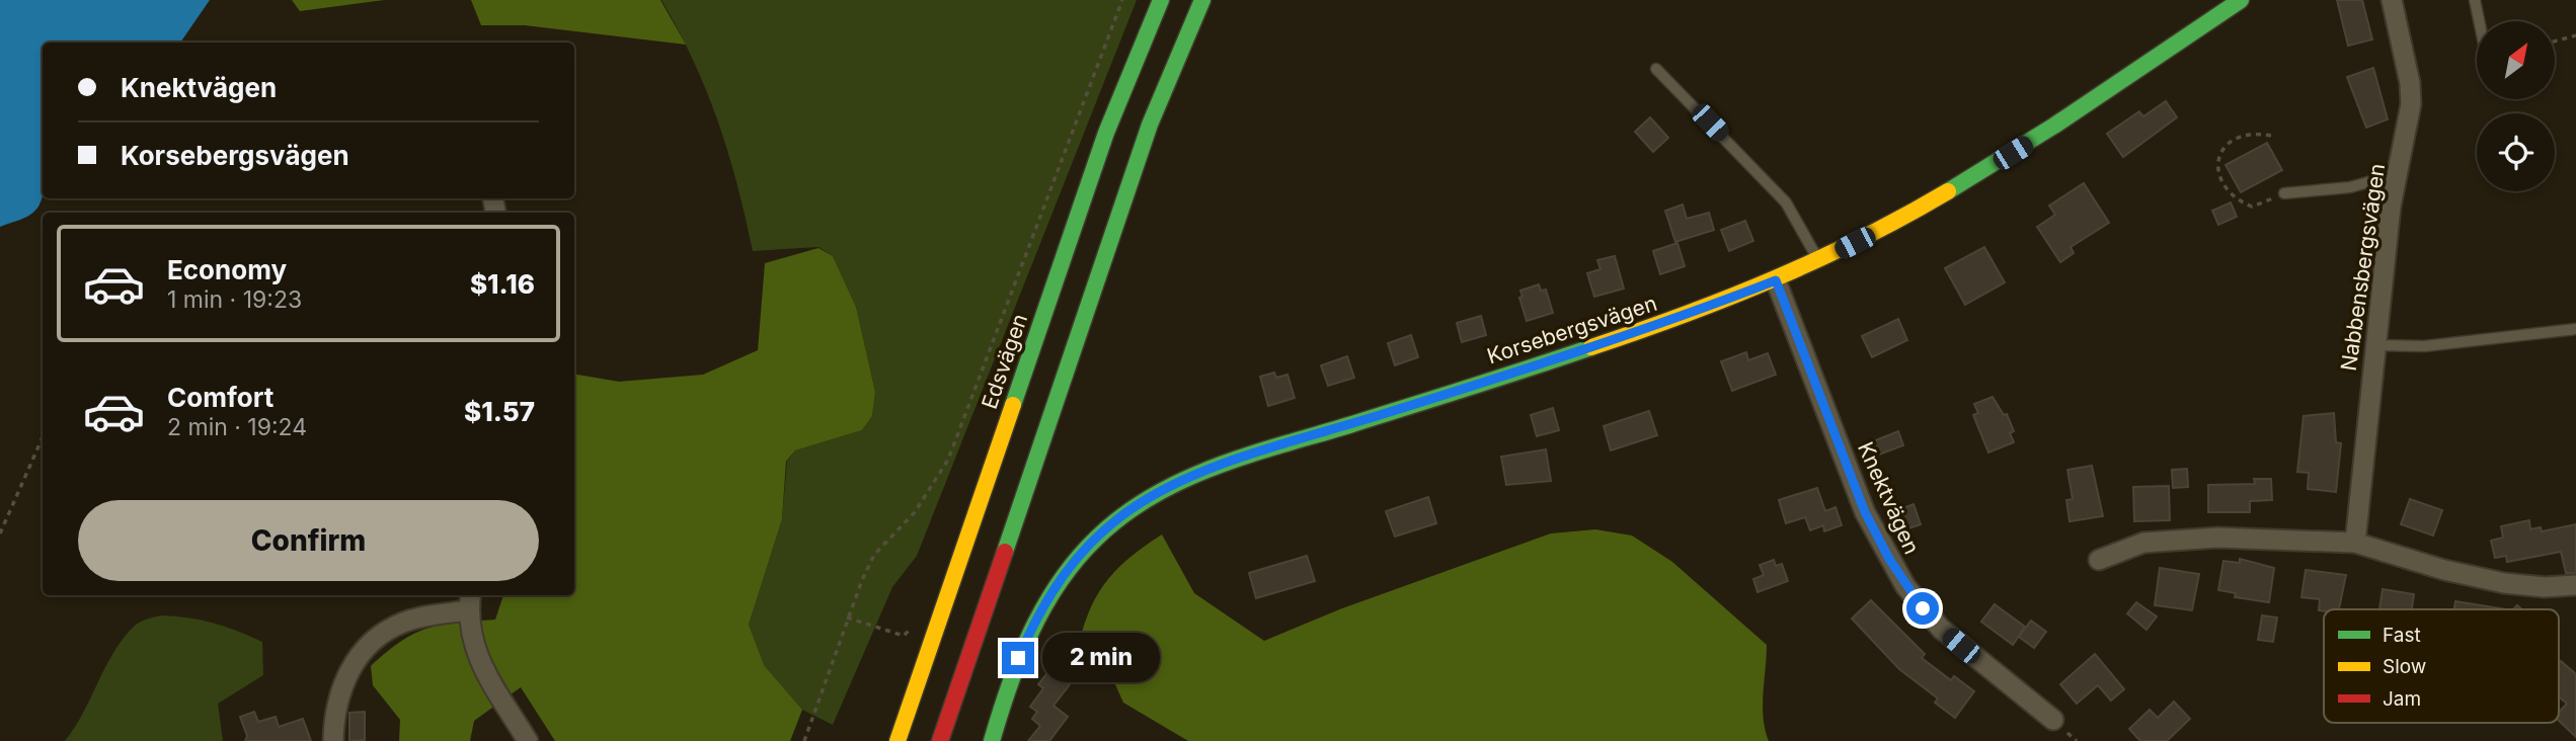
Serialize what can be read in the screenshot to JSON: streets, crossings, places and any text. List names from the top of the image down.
{
  "streets": {
    "main road": ["Korsebergsvägen", "Edsvägen"],
    "street": ["Nabbensbergsvägen", "Knektvägen"]
  },
  "crossings": [
    ["Korsebergsvägen", "Knektvägen"]
  ],
  "legend": ["Fast", "Slow", "Jam"],
  "north": "top right",
  "page": {
    "banner": ["Knektvägen", "Korsebergsvägen"],
    "list": [
      {
        "name": "Economy",
        "note": "1 min · 19:23",
        "value": "$1.16"
      },
      {
        "name": "Comfort",
        "note": "2 min · 19:24",
        "value": "$1.57"
      }
    ],
    "buttons": "Confirm",
    "bubble": "2 min"
  }
}
